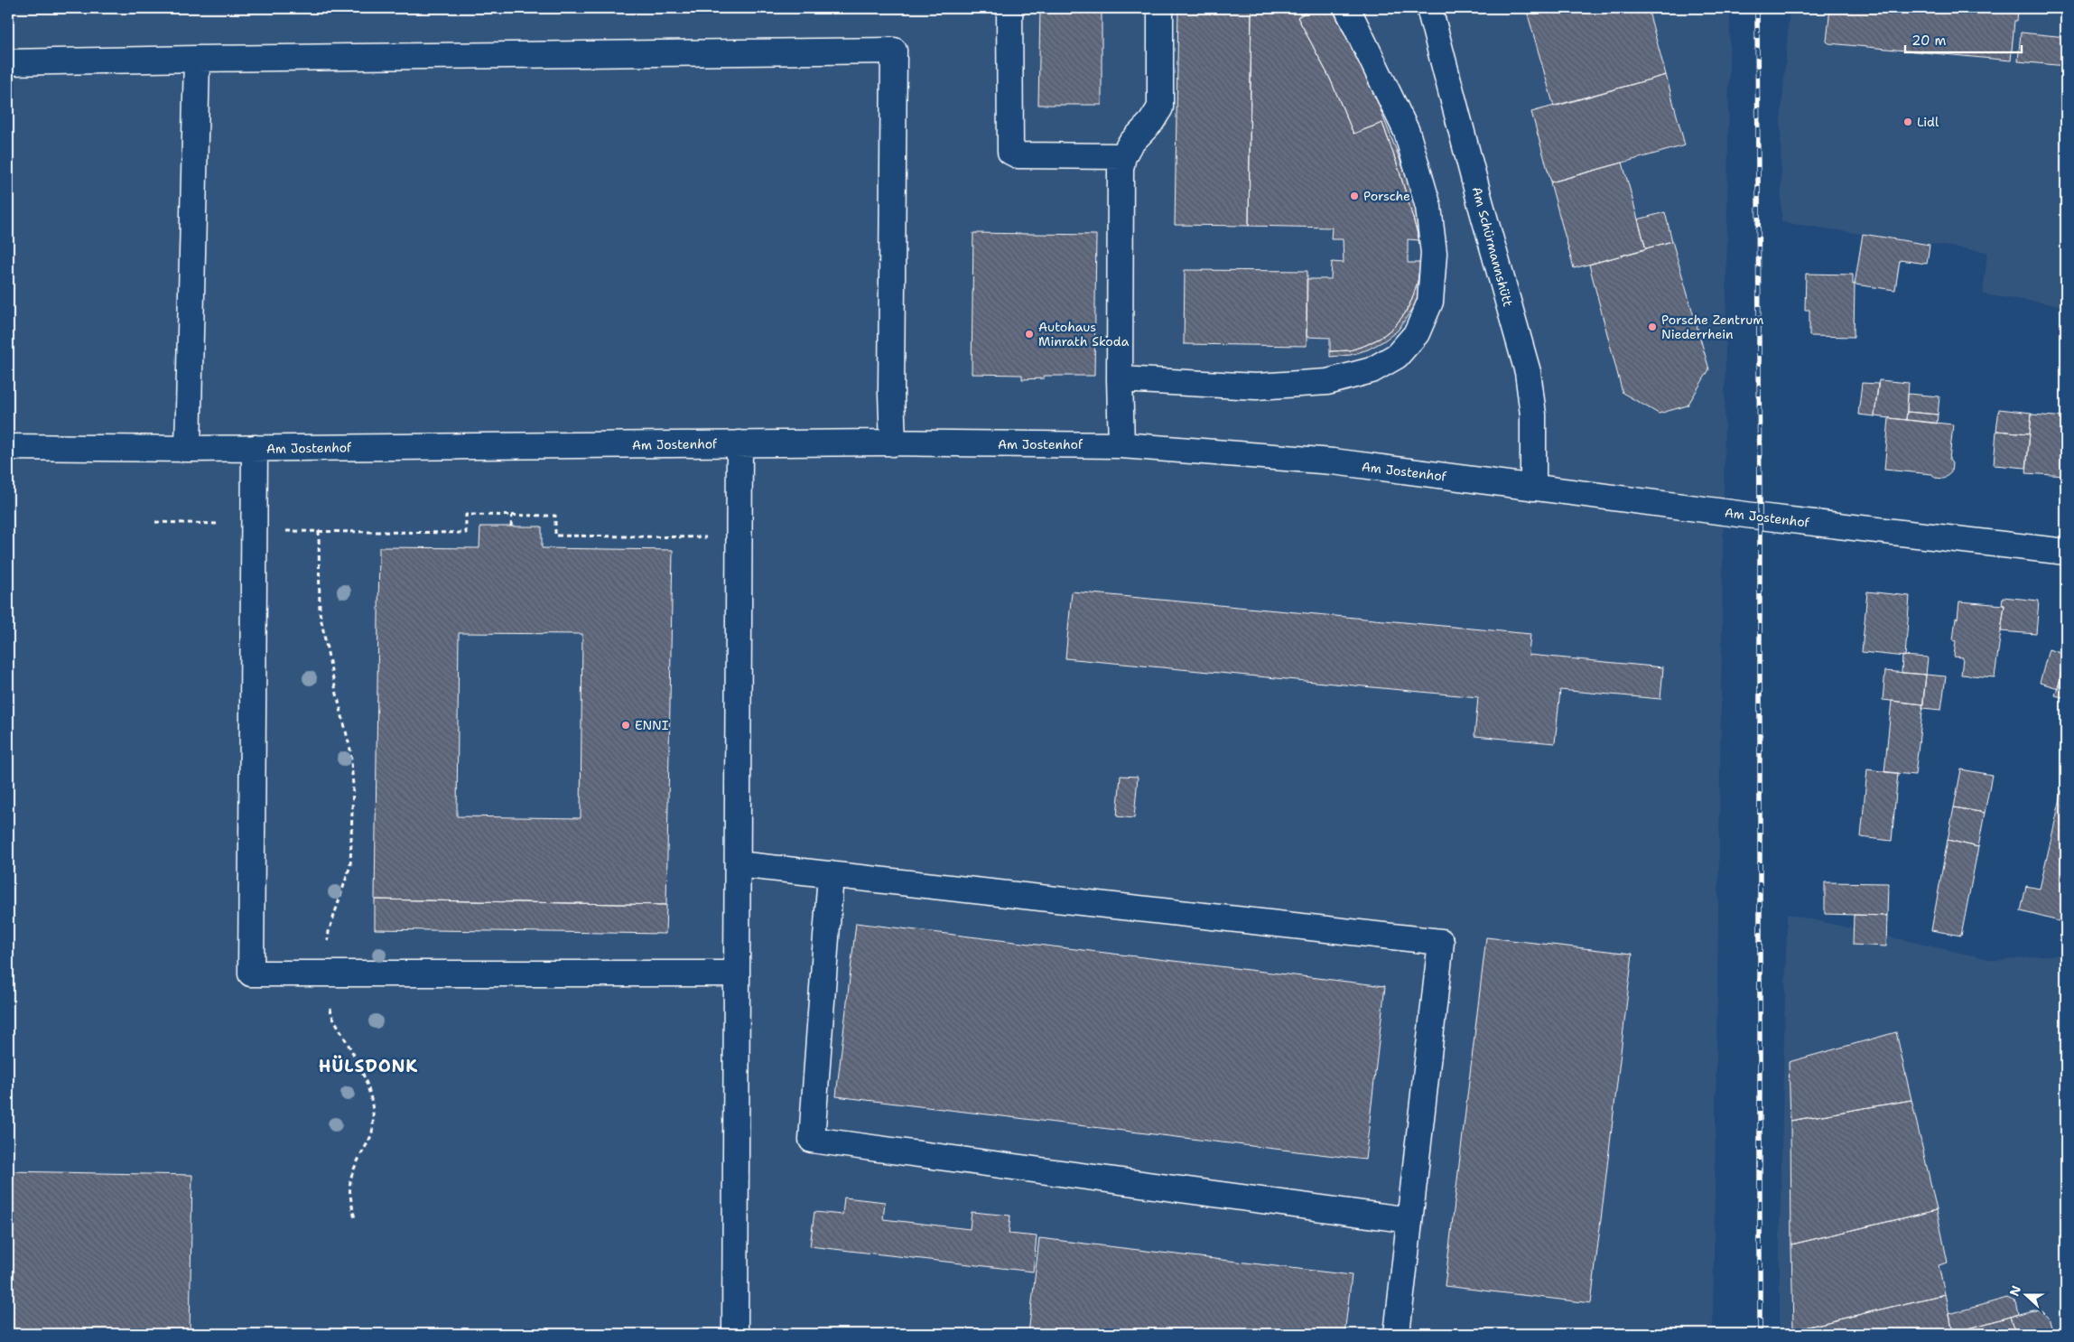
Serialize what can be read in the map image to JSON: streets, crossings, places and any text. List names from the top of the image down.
{
  "streets": {
    "street": ["Am Schürmannshütt", "Am Jostenhof"]
  },
  "crossings": [
    ["Am Schürmannshütt", "Am Jostenhof"]
  ],
  "districts": ["HÜLSDONK"],
  "places": [
    "Lidl",
    "Porsche",
    "Porsche Zentrum Niederrhein",
    "Autohaus Minrath Skoda",
    "ENNI"
  ],
  "scale_bar": "20 m",
  "north": "left"
}
